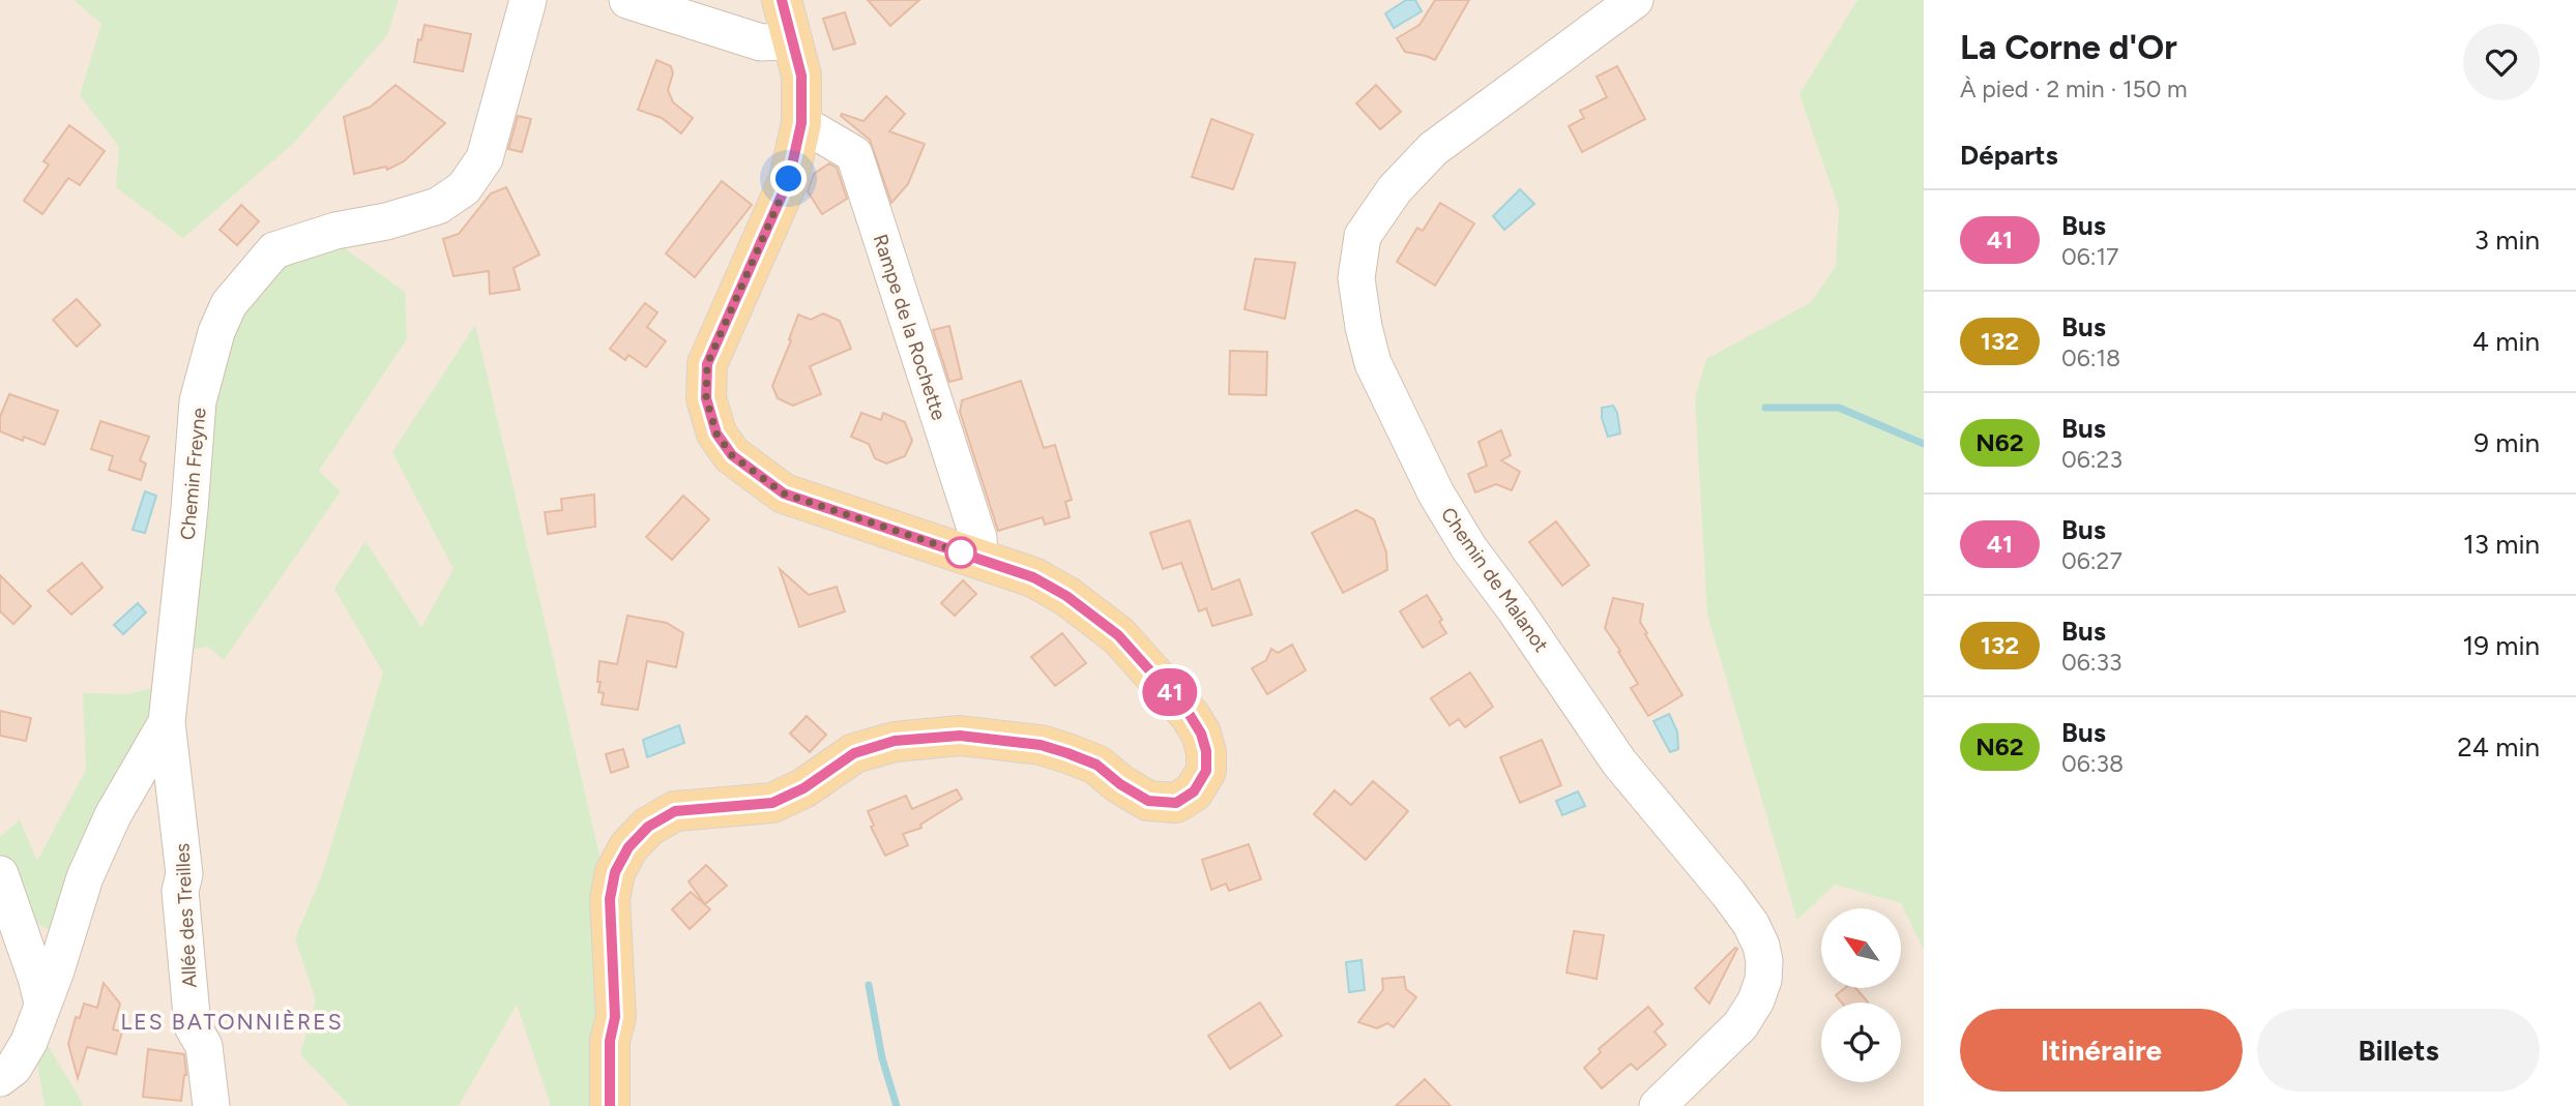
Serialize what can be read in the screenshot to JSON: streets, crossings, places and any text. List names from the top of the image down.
{
  "streets": {
    "street": [
      "Rampe de la Rochette",
      "Chemin Freyne",
      "Chemin de Malanot",
      "Allée des Treilles"
    ]
  },
  "crossings": [
    ["Chemin Freyne", "Allée des Treilles"]
  ],
  "districts": ["LES BATONNIÈRES"],
  "lines": ["bus line 41"],
  "north": "top left",
  "page": {
    "on_map": "41",
    "heading": [
      ["La Corne d'Or", "À pied · 2 min · 150 m"],
      "Départs"
    ],
    "list": [
      {
        "mark": "41",
        "name": "Bus",
        "note": "06:17",
        "value": "3 min"
      },
      {
        "mark": "132",
        "name": "Bus",
        "note": "06:18",
        "value": "4 min"
      },
      {
        "mark": "N62",
        "name": "Bus",
        "note": "06:23",
        "value": "9 min"
      },
      {
        "mark": "41",
        "name": "Bus",
        "note": "06:27",
        "value": "13 min"
      },
      {
        "mark": "132",
        "name": "Bus",
        "note": "06:33",
        "value": "19 min"
      },
      {
        "mark": "N62",
        "name": "Bus",
        "note": "06:38",
        "value": "24 min"
      }
    ],
    "buttons": ["Itinéraire", "Billets"]
  }
}
